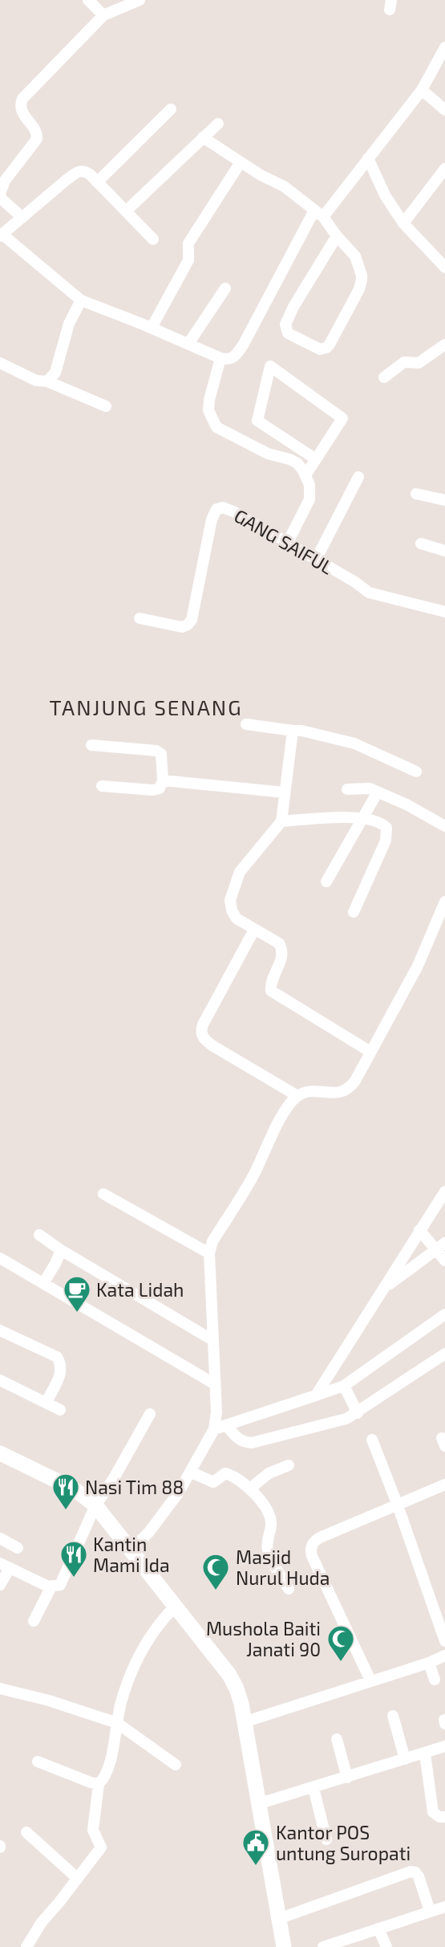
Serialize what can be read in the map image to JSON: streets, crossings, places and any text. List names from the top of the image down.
{
  "streets": {
    "street": ["GANG SAIFUL"]
  },
  "districts": ["TANJUNG SENANG"],
  "places": {
    "cafe": ["Kata Lidah"],
    "restaurant": ["Nasi Tim 88", "Kantin Mami Ida"],
    "mosque": ["Masjid Nurul Huda", "Mushola Baiti Janati 90"],
    "public building": ["Kantor POS untung Suropati"]
  }
}
